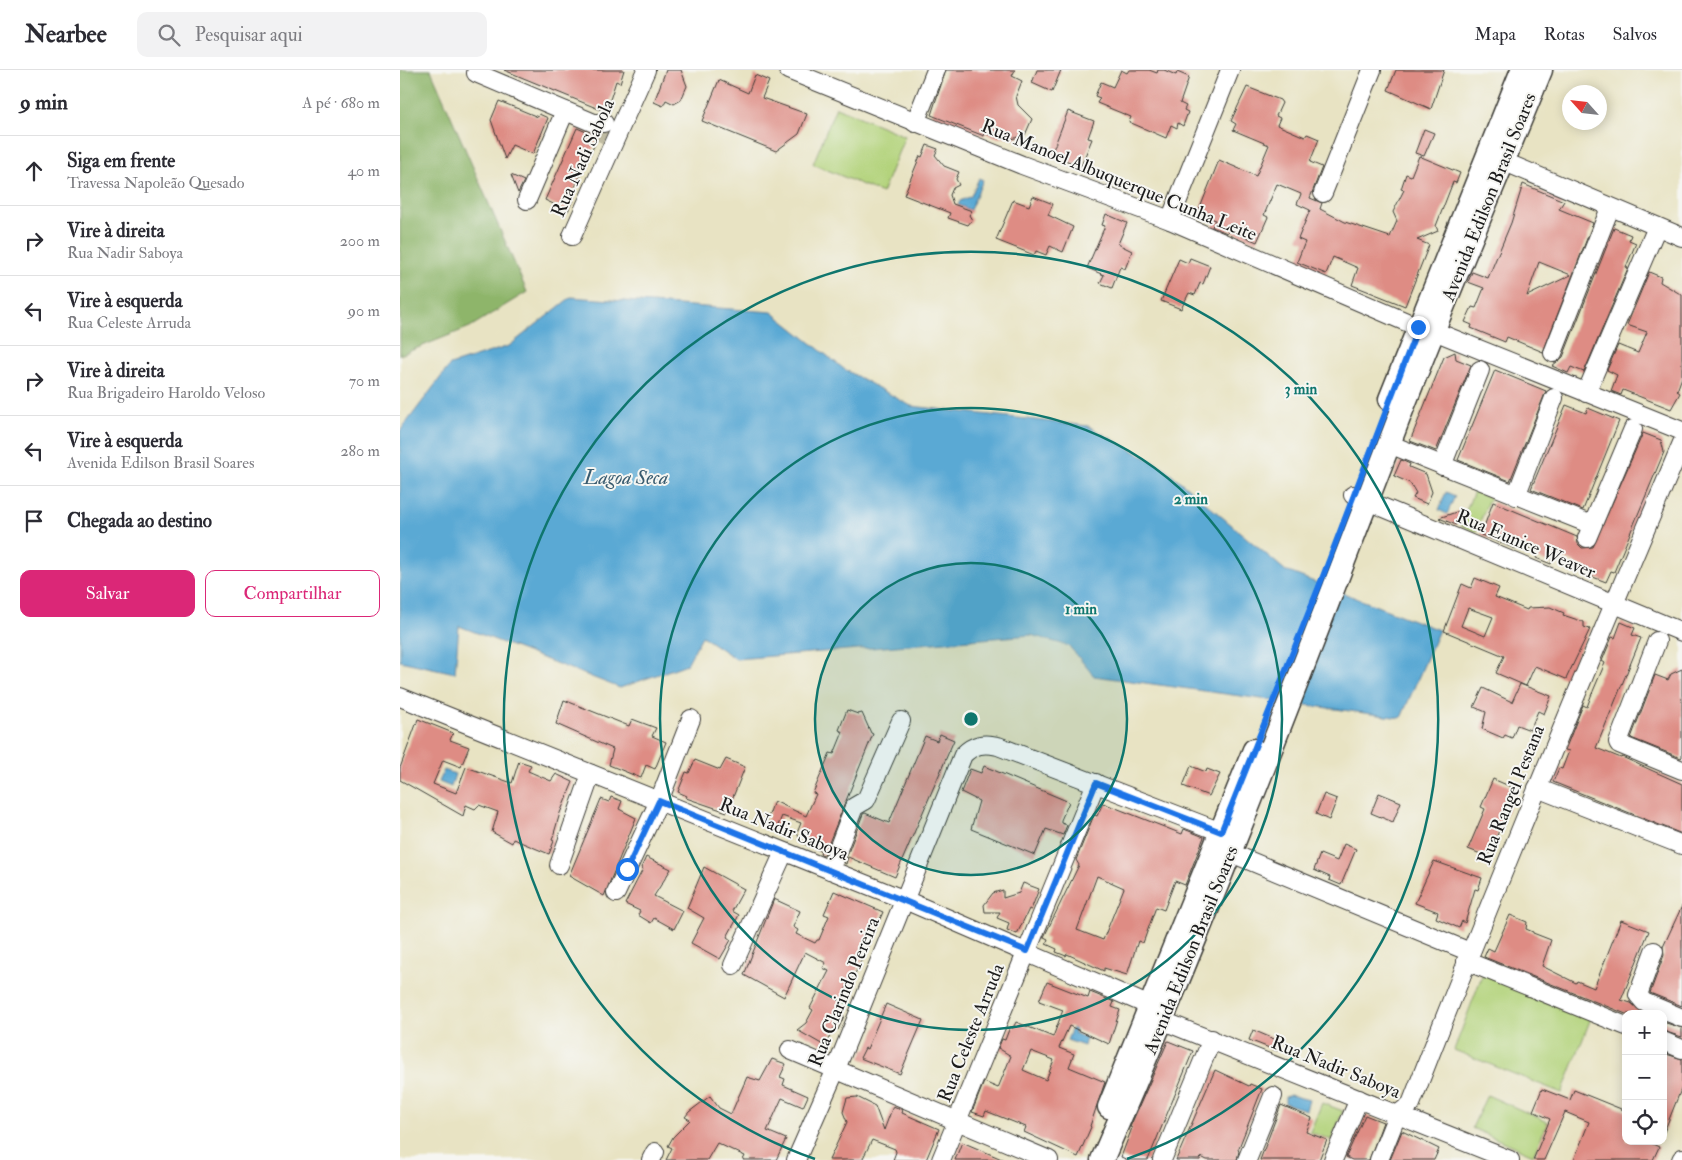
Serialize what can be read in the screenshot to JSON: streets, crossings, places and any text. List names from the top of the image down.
{
  "streets": {
    "main road": ["Avenida Edilson Brasil Soares"],
    "street": [
      "Rua Nadi Sabola",
      "Rua Manoel Albuquerque Cunha Leite",
      "Rua Eunice Weaver",
      "Rua Rangel Pestana",
      "Rua Nadir Saboya",
      "Rua Clarindo Pereira",
      "Rua Celeste Arruda"
    ]
  },
  "crossings": [
    ["Rua Manoel Albuquerque Cunha Leite", "Avenida Edilson Brasil Soares"],
    ["Avenida Edilson Brasil Soares", "Rua Eunice Weaver"],
    ["Avenida Edilson Brasil Soares", "Rua Nadir Saboya"],
    ["Rua Eunice Weaver", "Rua Rangel Pestana"],
    ["Rua Rangel Pestana", "Rua Nadir Saboya"],
    ["Rua Nadir Saboya", "Rua Clarindo Pereira"],
    ["Rua Nadir Saboya", "Rua Celeste Arruda"],
    ["Rua Clarindo Pereira", "Rua Celeste Arruda"]
  ],
  "water": ["Lagoa Seca"],
  "north": "top left",
  "page": {
    "header": "Nearbee",
    "search": "Pesquisar aqui",
    "nav": ["Mapa", "Rotas", "Salvos"],
    "heading": ["9 min", "A pé · 680 m"],
    "list": [
      ["Siga em frente", "Travessa Napoleão Quesado", "40 m"],
      ["Vire à direita", "Rua Nadir Saboya", "200 m"],
      ["Vire à esquerda", "Rua Celeste Arruda", "90 m"],
      ["Vire à direita", "Rua Brigadeiro Haroldo Veloso", "70 m"],
      ["Vire à esquerda", "Avenida Edilson Brasil Soares", "280 m"],
      "Chegada ao destino"
    ],
    "buttons": ["Salvar", "Compartilhar"],
    "map_buttons": ["+", "−"]
  },
  "rings": ["3 min", "2 min", "1 min"]
}
